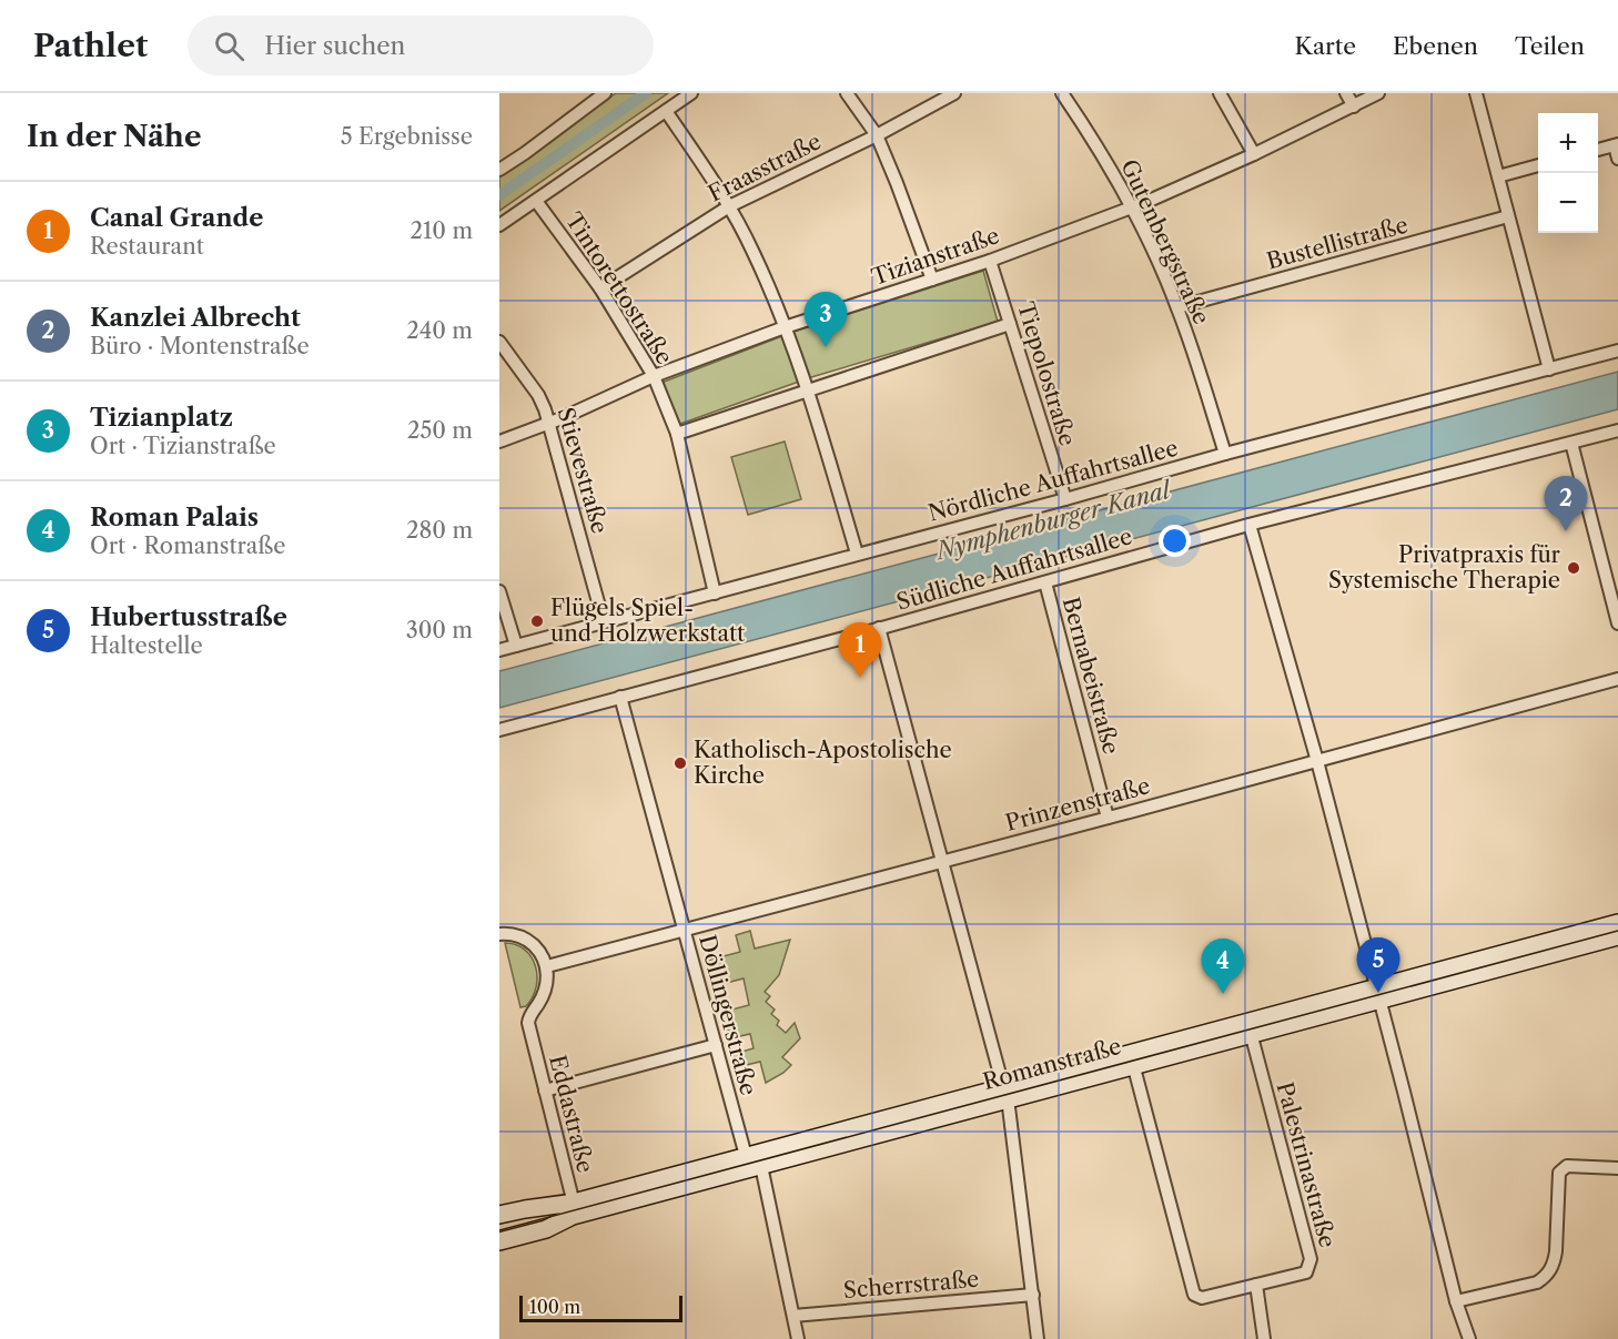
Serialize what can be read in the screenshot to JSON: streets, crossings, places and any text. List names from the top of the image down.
{
  "streets": {
    "main road": ["Romanstraße"],
    "street": [
      "Fraasstraße",
      "Gutenbergstraße",
      "Bustellistraße",
      "Tizianstraße",
      "Tintorettostraße",
      "Tiepolostraße",
      "Stievestraße",
      "Nördliche Auffahrtsallee",
      "Südliche Auffahrtsallee",
      "Bernabeistraße",
      "Prinzenstraße",
      "Döllingerstraße",
      "Eddastraße",
      "Palestrinastraße",
      "Scherrstraße"
    ]
  },
  "crossings": [
    ["Fraasstraße", "Tintorettostraße"],
    ["Gutenbergstraße", "Bustellistraße"],
    ["Gutenbergstraße", "Tizianstraße"],
    ["Gutenbergstraße", "Nördliche Auffahrtsallee"],
    ["Tizianstraße", "Tintorettostraße"],
    ["Tizianstraße", "Tiepolostraße"],
    ["Tizianstraße", "Stievestraße"],
    ["Tintorettostraße", "Nördliche Auffahrtsallee"],
    ["Tiepolostraße", "Nördliche Auffahrtsallee"],
    ["Stievestraße", "Nördliche Auffahrtsallee"],
    ["Südliche Auffahrtsallee", "Bernabeistraße"],
    ["Südliche Auffahrtsallee", "Döllingerstraße"],
    ["Bernabeistraße", "Prinzenstraße"],
    ["Prinzenstraße", "Döllingerstraße"],
    ["Prinzenstraße", "Eddastraße"],
    ["Döllingerstraße", "Romanstraße"],
    ["Romanstraße", "Eddastraße"],
    ["Romanstraße", "Palestrinastraße"]
  ],
  "water": ["Nymphenburger Kanal"],
  "places": ["Privatpraxis für Systemische Therapie", "Flügels Spiel- und Holzwerkstatt", "Katholisch-Apostolische Kirche"],
  "scale_bar": "100 m",
  "page": {
    "header": "Pathlet",
    "search": "Hier suchen",
    "nav": ["Karte", "Ebenen", "Teilen"],
    "heading": ["In der Nähe", "5 Ergebnisse"],
    "map_buttons": ["+", "−"],
    "list": [
      {
        "mark": "1",
        "name": "Canal Grande",
        "note": "Restaurant",
        "value": "210 m"
      },
      {
        "mark": "2",
        "name": "Kanzlei Albrecht",
        "note": "Büro · Montenstraße",
        "value": "240 m"
      },
      {
        "mark": "3",
        "name": "Tizianplatz",
        "note": "Ort · Tizianstraße",
        "value": "250 m"
      },
      {
        "mark": "4",
        "name": "Roman Palais",
        "note": "Ort · Romanstraße",
        "value": "280 m"
      },
      {
        "mark": "5",
        "name": "Hubertusstraße",
        "note": "Haltestelle",
        "value": "300 m"
      }
    ],
    "pins": [
      "3",
      "2",
      "1",
      "5",
      "4"
    ],
    "scale": "100 m"
  }
}
